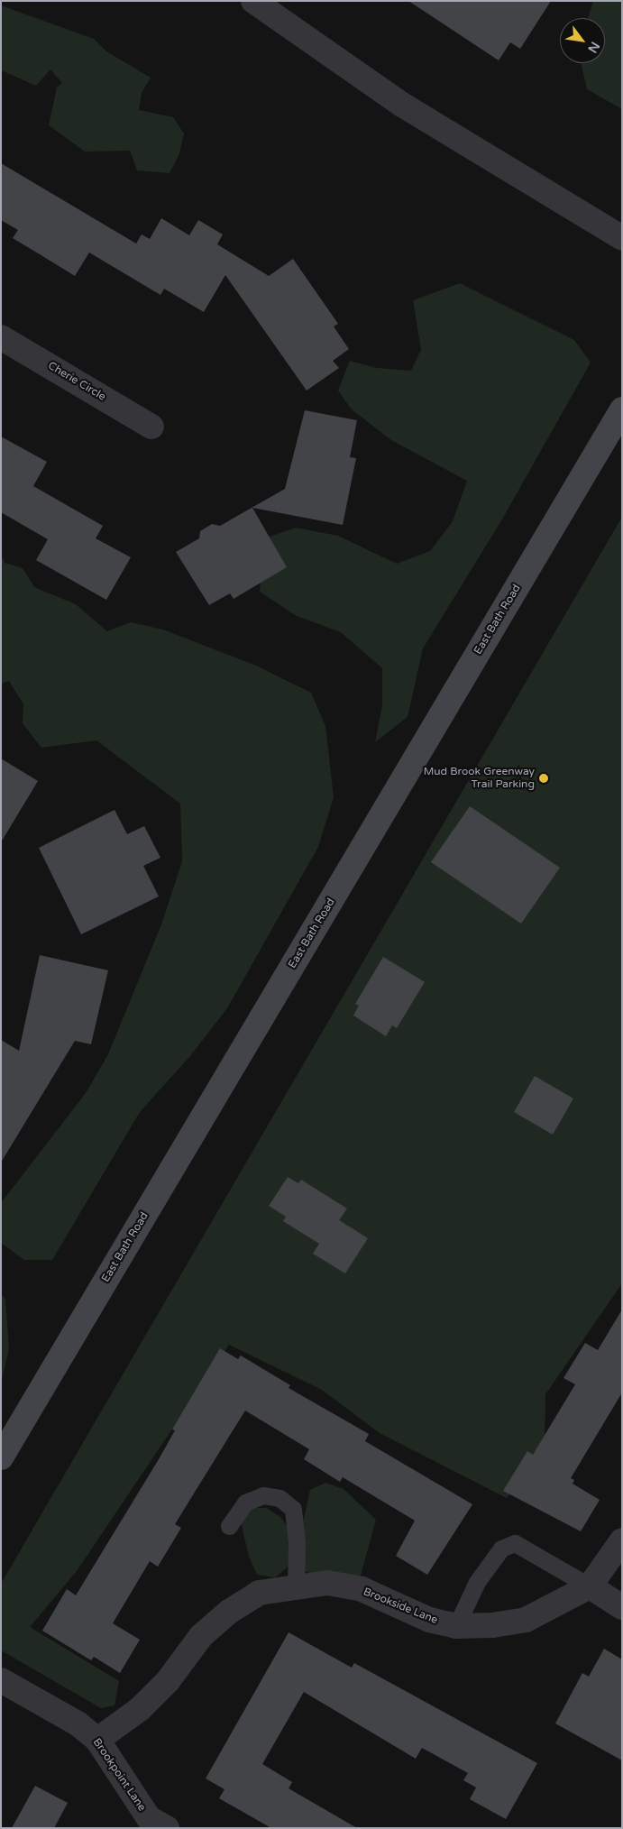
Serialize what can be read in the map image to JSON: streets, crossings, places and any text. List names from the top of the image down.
{
  "streets": {
    "street": [
      "Cherie Circle",
      "East Bath Road",
      "Brookside Lane",
      "Brookpoint Lane"
    ]
  },
  "crossings": [
    ["Brookside Lane", "Brookpoint Lane"]
  ],
  "places": ["Mud Brook Greenway Trail Parking"],
  "north": "bottom right"
}
